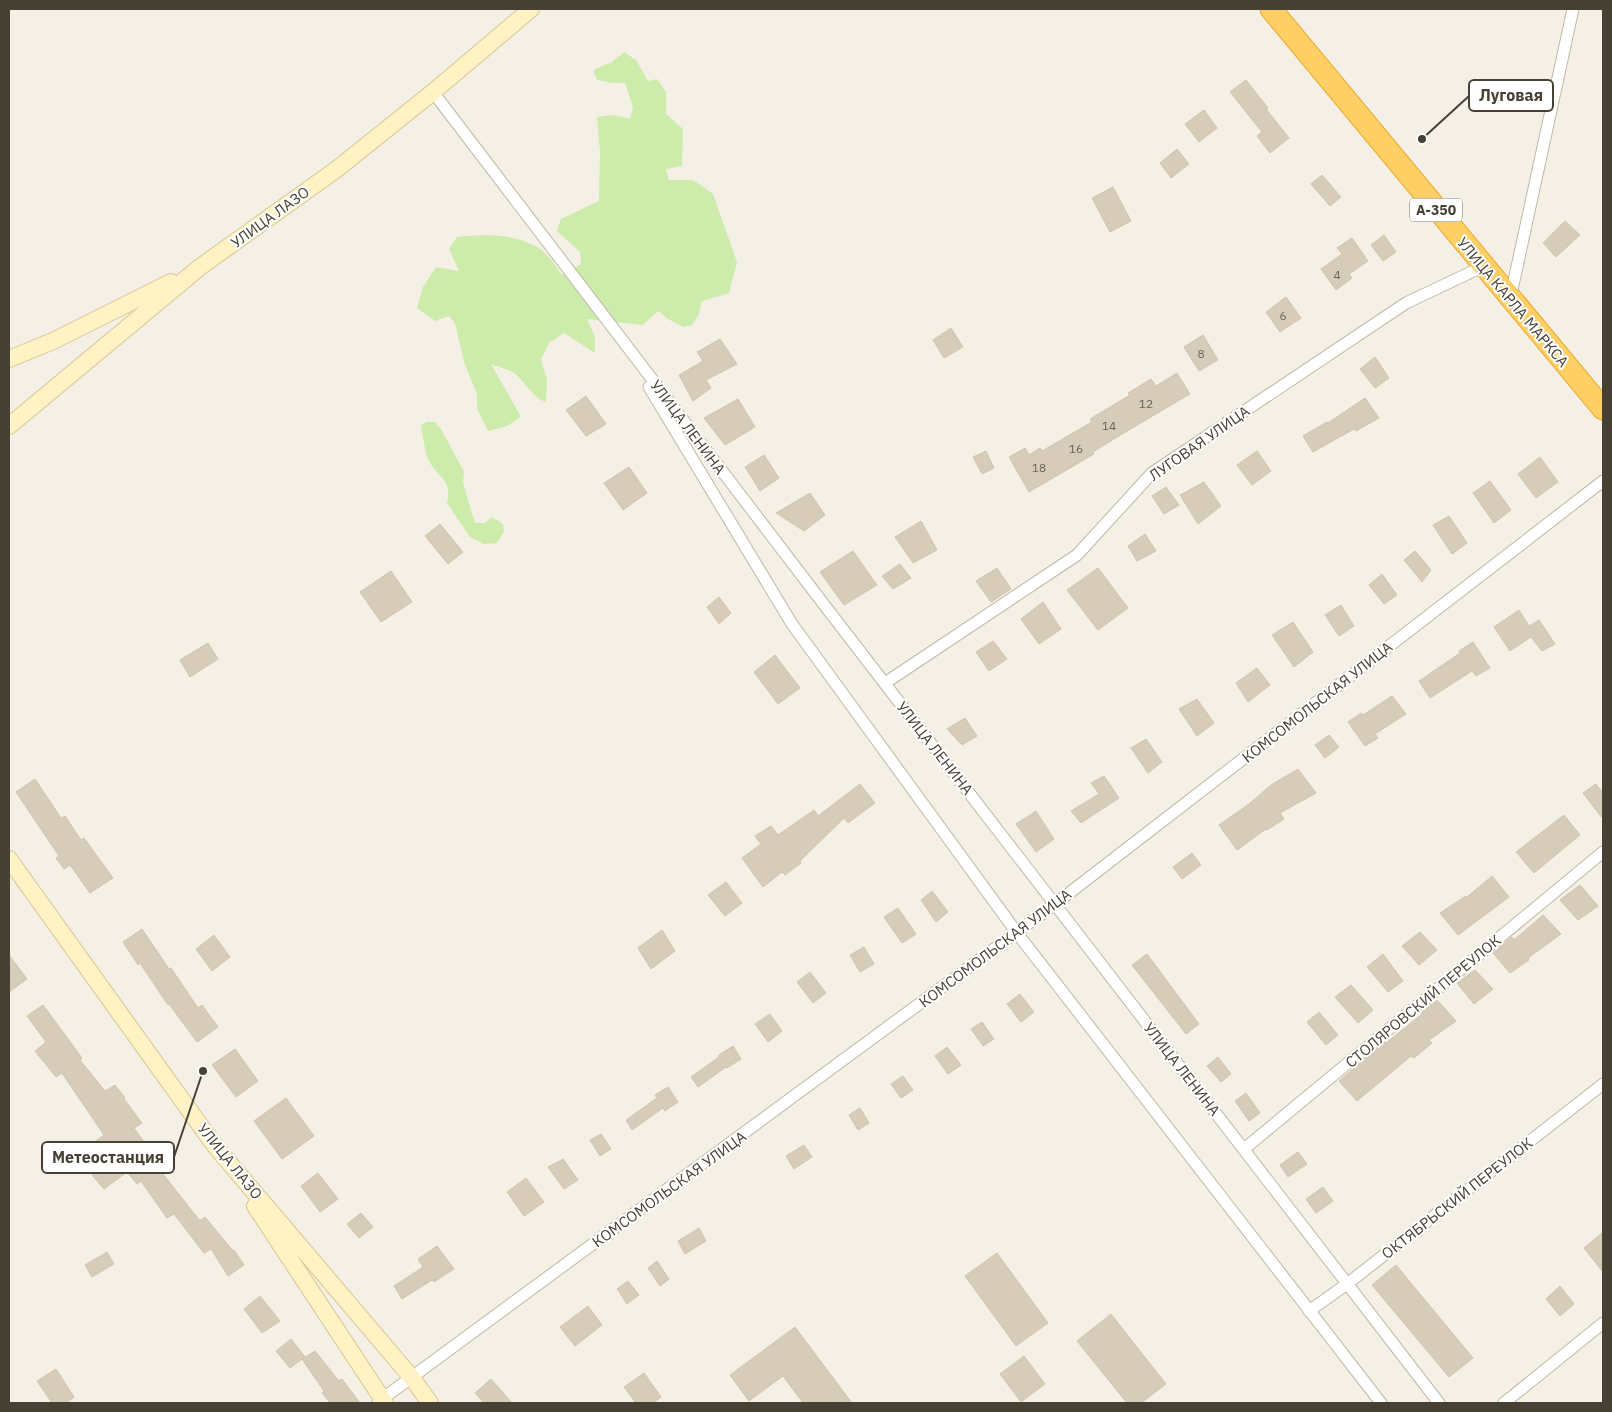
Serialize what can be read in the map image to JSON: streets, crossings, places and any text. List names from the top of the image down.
{
  "streets": {
    "highway": ["А-350", "УЛИЦА КАРЛА МАРКСА"],
    "street": [
      "УЛИЦА ЛАЗО",
      "УЛИЦА ЛЕНИНА",
      "ЛУГОВАЯ УЛИЦА",
      "КОМСОМОЛЬСКАЯ УЛИЦА",
      "СТОЛЯРОВСКИЙ ПЕРЕУЛОК",
      "ОКТЯБРЬСКИЙ ПЕРЕУЛОК"
    ]
  },
  "crossings": [
    ["УЛИЦА ЛАЗО", "УЛИЦА ЛЕНИНА"],
    ["УЛИЦА ЛАЗО", "КОМСОМОЛЬСКАЯ УЛИЦА"],
    ["УЛИЦА КАРЛА МАРКСА", "ЛУГОВАЯ УЛИЦА"],
    ["УЛИЦА ЛЕНИНА", "ЛУГОВАЯ УЛИЦА"],
    ["УЛИЦА ЛЕНИНА", "КОМСОМОЛЬСКАЯ УЛИЦА"],
    ["УЛИЦА ЛЕНИНА", "СТОЛЯРОВСКИЙ ПЕРЕУЛОК"],
    ["УЛИЦА ЛЕНИНА", "ОКТЯБРЬСКИЙ ПЕРЕУЛОК"]
  ],
  "places": ["Луговая", "Метеостанция"],
  "house_numbers": [
    "4",
    "6",
    "8",
    "12",
    "14",
    "16",
    "18"
  ]
}
